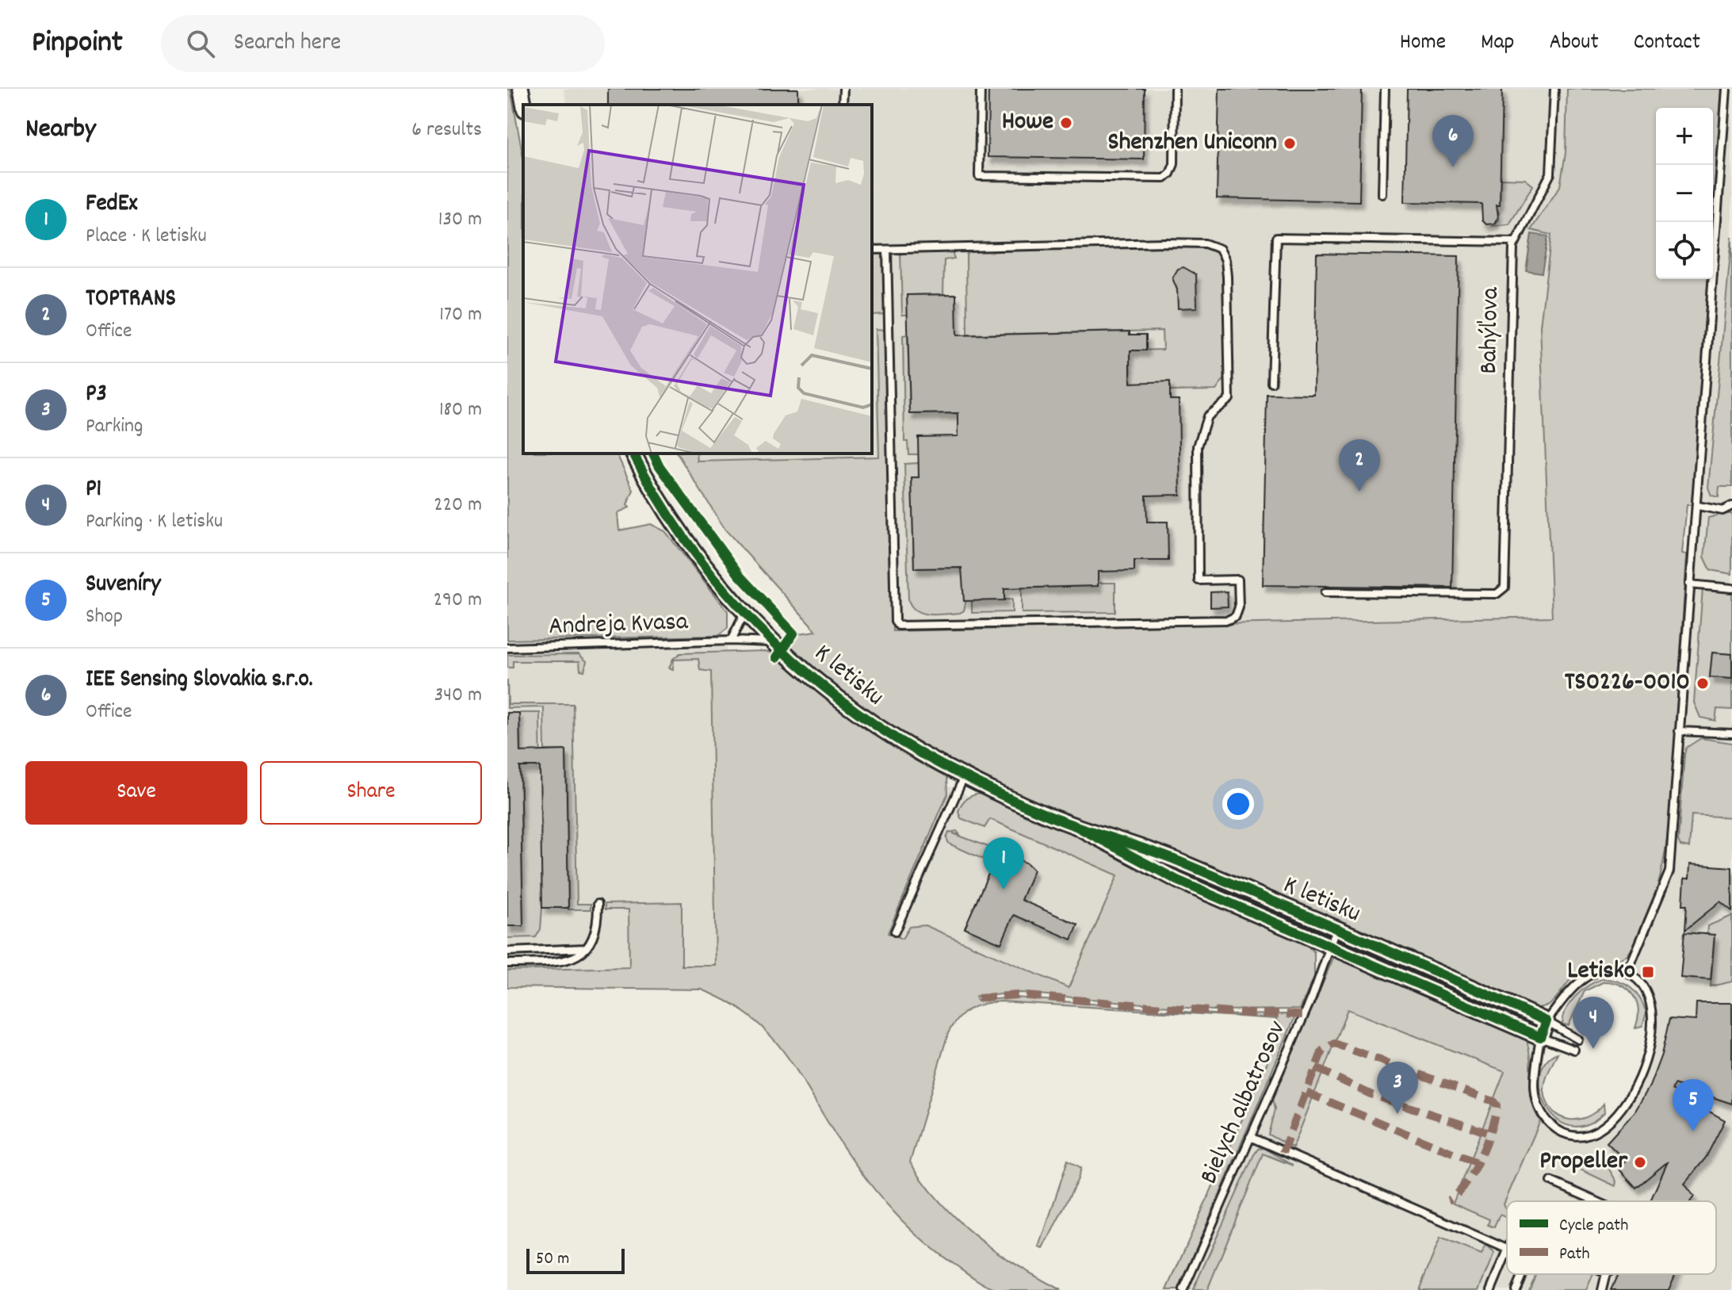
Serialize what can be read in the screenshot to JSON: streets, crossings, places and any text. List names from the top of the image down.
{
  "streets": {
    "street": ["K letisku"],
    "lane": ["Bahýľova", "Andreja Kvasa", "Bielych albatrosov"]
  },
  "crossings": [
    ["Andreja Kvasa", "K letisku"],
    ["K letisku", "Bielych albatrosov"]
  ],
  "places": {
    "other": [
      "Howe",
      "Shenzhen Uniconn",
      "TS0226-0010",
      "Propeller"
    ],
    "transit": ["Letisko"]
  },
  "legend": ["Cycle path", "Path"],
  "scale_bar": "50 m",
  "page": {
    "header": "Pinpoint",
    "search": "Search here",
    "nav": [
      "Home",
      "Map",
      "About",
      "Contact"
    ],
    "heading": ["Nearby", "6 results"],
    "map_buttons": ["+", "−"],
    "pins": [
      "6",
      "2",
      "1",
      "4",
      "3",
      "5"
    ],
    "list": [
      {
        "mark": "1",
        "name": "FedEx",
        "note": "Place · K letisku",
        "value": "130 m"
      },
      {
        "mark": "2",
        "name": "TOPTRANS",
        "note": "Office",
        "value": "170 m"
      },
      {
        "mark": "3",
        "name": "P3",
        "note": "Parking",
        "value": "180 m"
      },
      {
        "mark": "4",
        "name": "P1",
        "note": "Parking · K letisku",
        "value": "220 m"
      },
      {
        "mark": "5",
        "name": "Suveníry",
        "note": "Shop",
        "value": "290 m"
      },
      {
        "mark": "6",
        "name": "IEE Sensing Slovakia s.r.o.",
        "note": "Office",
        "value": "340 m"
      }
    ],
    "buttons": ["Save", "Share"],
    "scale": "50 m"
  }
}
